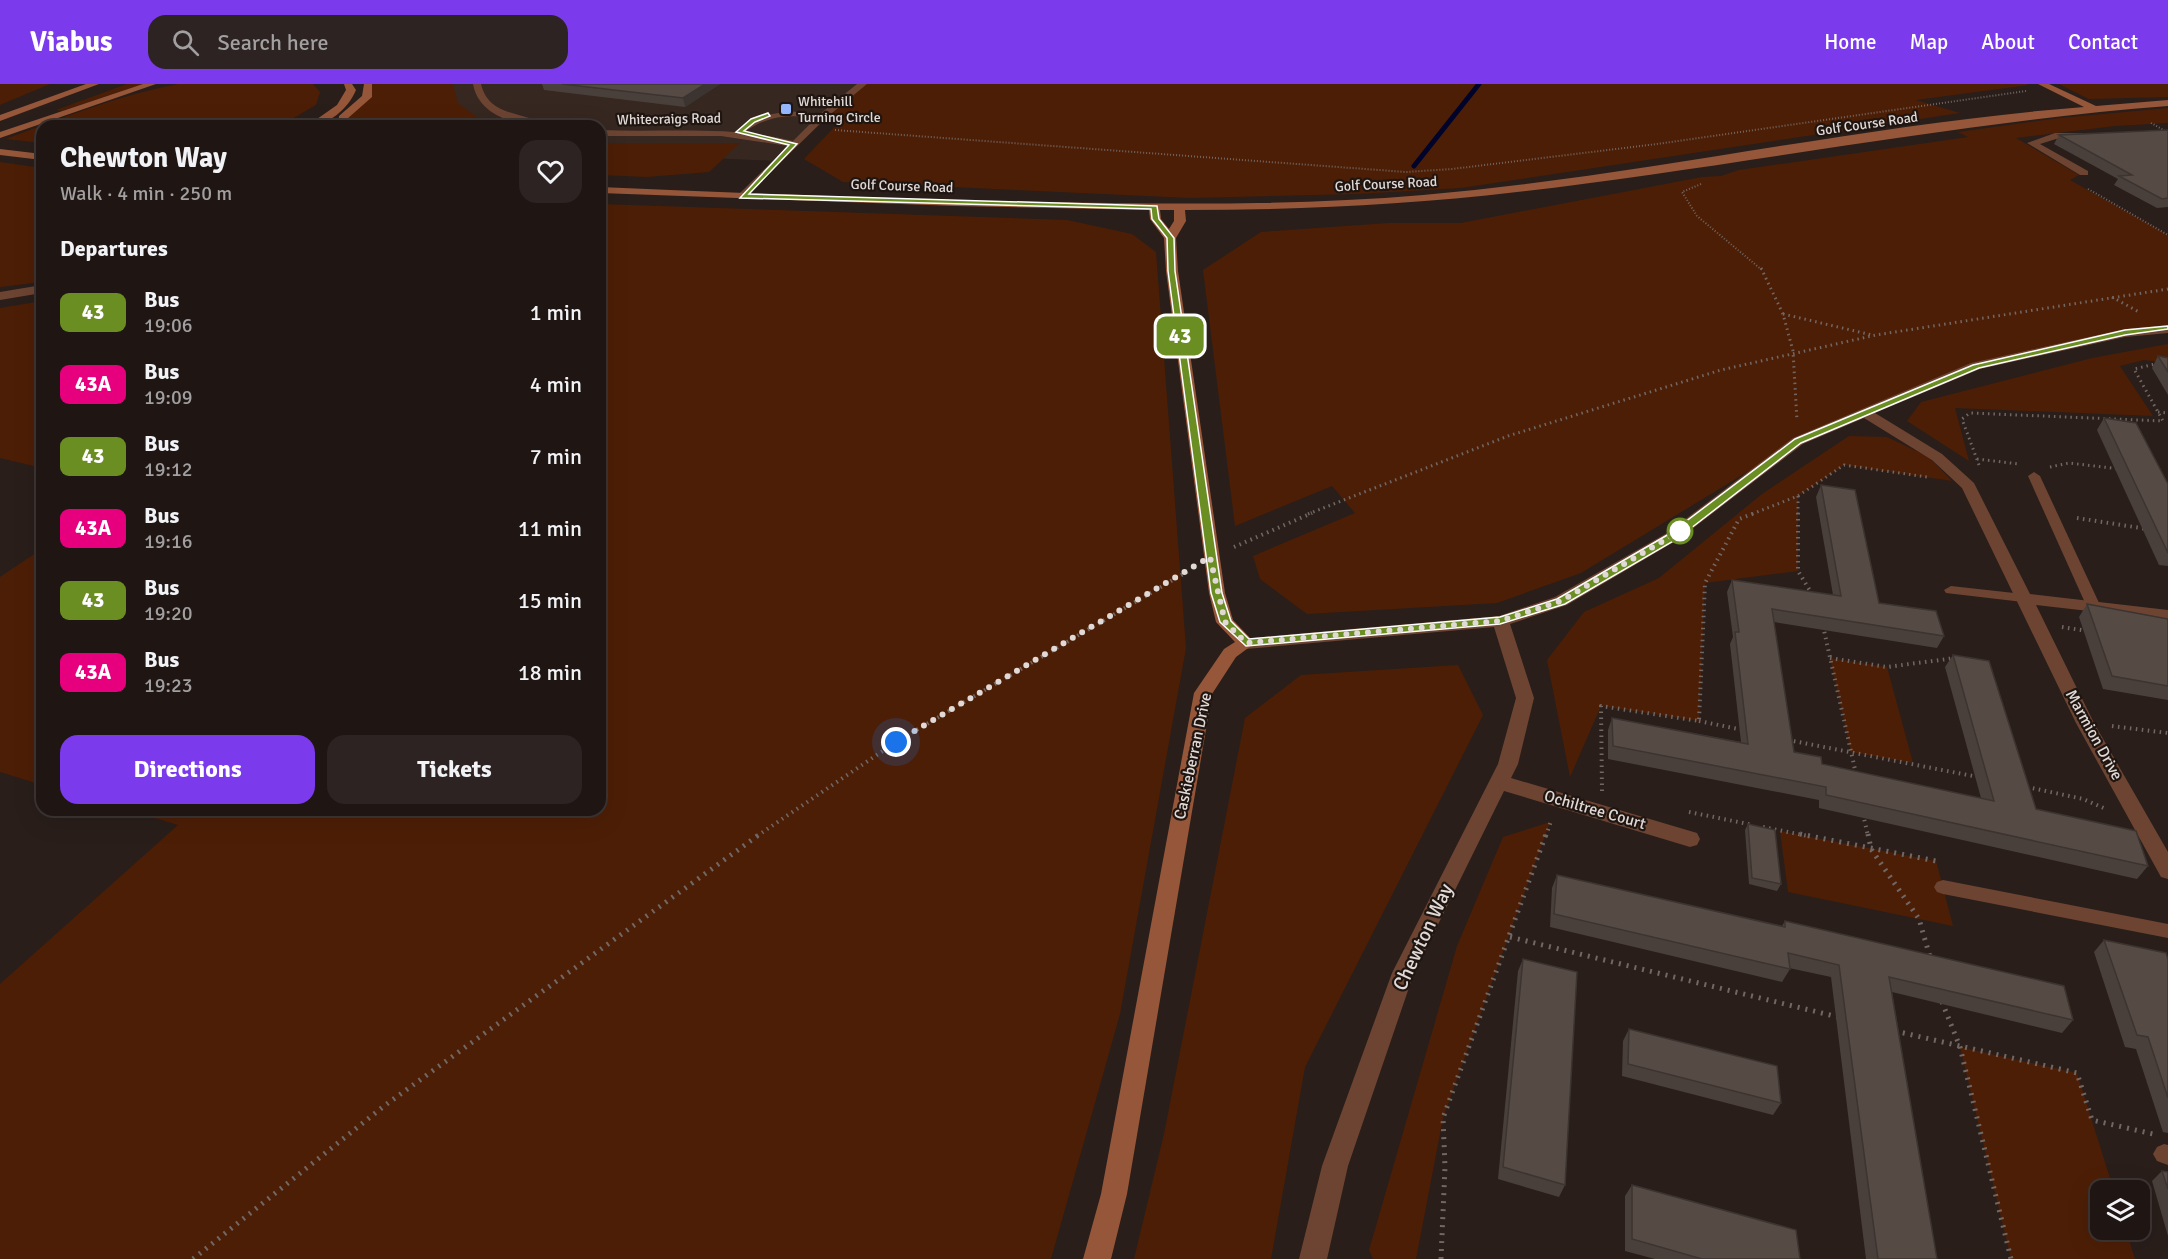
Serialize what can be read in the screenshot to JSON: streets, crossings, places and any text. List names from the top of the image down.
{
  "streets": {
    "street": [
      "Whitecraigs Road",
      "Golf Course Road",
      "Marmion Drive",
      "Caskieberran Drive",
      "Ochiltree Court",
      "Chewton Way"
    ]
  },
  "crossings": [
    ["Ochiltree Court", "Chewton Way"]
  ],
  "places": {
    "transit": ["Whitehill Turning Circle"]
  },
  "lines": ["bus line 43"],
  "page": {
    "header": "Viabus",
    "search": "Search here",
    "nav": [
      "Home",
      "Map",
      "About",
      "Contact"
    ],
    "on_map": "43",
    "heading": [
      ["Chewton Way", "Walk · 4 min · 250 m"],
      "Departures"
    ],
    "list": [
      {
        "mark": "43",
        "name": "Bus",
        "note": "19:06",
        "value": "1 min"
      },
      {
        "mark": "43A",
        "name": "Bus",
        "note": "19:09",
        "value": "4 min"
      },
      {
        "mark": "43",
        "name": "Bus",
        "note": "19:12",
        "value": "7 min"
      },
      {
        "mark": "43A",
        "name": "Bus",
        "note": "19:16",
        "value": "11 min"
      },
      {
        "mark": "43",
        "name": "Bus",
        "note": "19:20",
        "value": "15 min"
      },
      {
        "mark": "43A",
        "name": "Bus",
        "note": "19:23",
        "value": "18 min"
      }
    ],
    "buttons": ["Directions", "Tickets"]
  }
}
